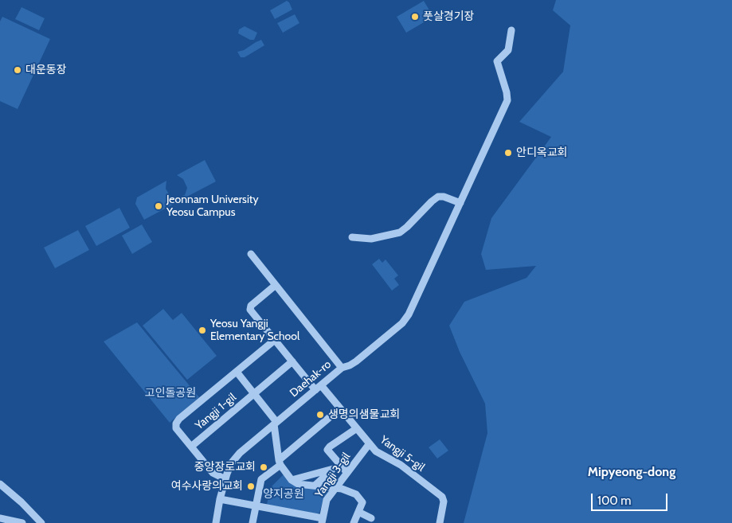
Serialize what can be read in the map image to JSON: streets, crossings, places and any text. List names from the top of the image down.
{
  "streets": {
    "street": [
      "Daehak-ro",
      "Yangji 1-gil",
      "Yangji 5-gil",
      "Yangji 3-gil"
    ]
  },
  "crossings": [
    ["Daehak-ro", "Yangji 1-gil"],
    ["Daehak-ro", "Yangji 5-gil"],
    ["Yangji 5-gil", "Yangji 3-gil"]
  ],
  "districts": ["Mipyeong-dong"],
  "parks": ["고인돌공원", "양지공원"],
  "places": [
    "풋살경기장",
    "대운동장",
    "안디옥교회",
    "Jeonnam University Yeosu Campus",
    "Yeosu Yangji Elementary School",
    "생명의샘물교회",
    "중앙장로교회",
    "여수사랑의교회"
  ],
  "scale_bar": "100 m"
}
